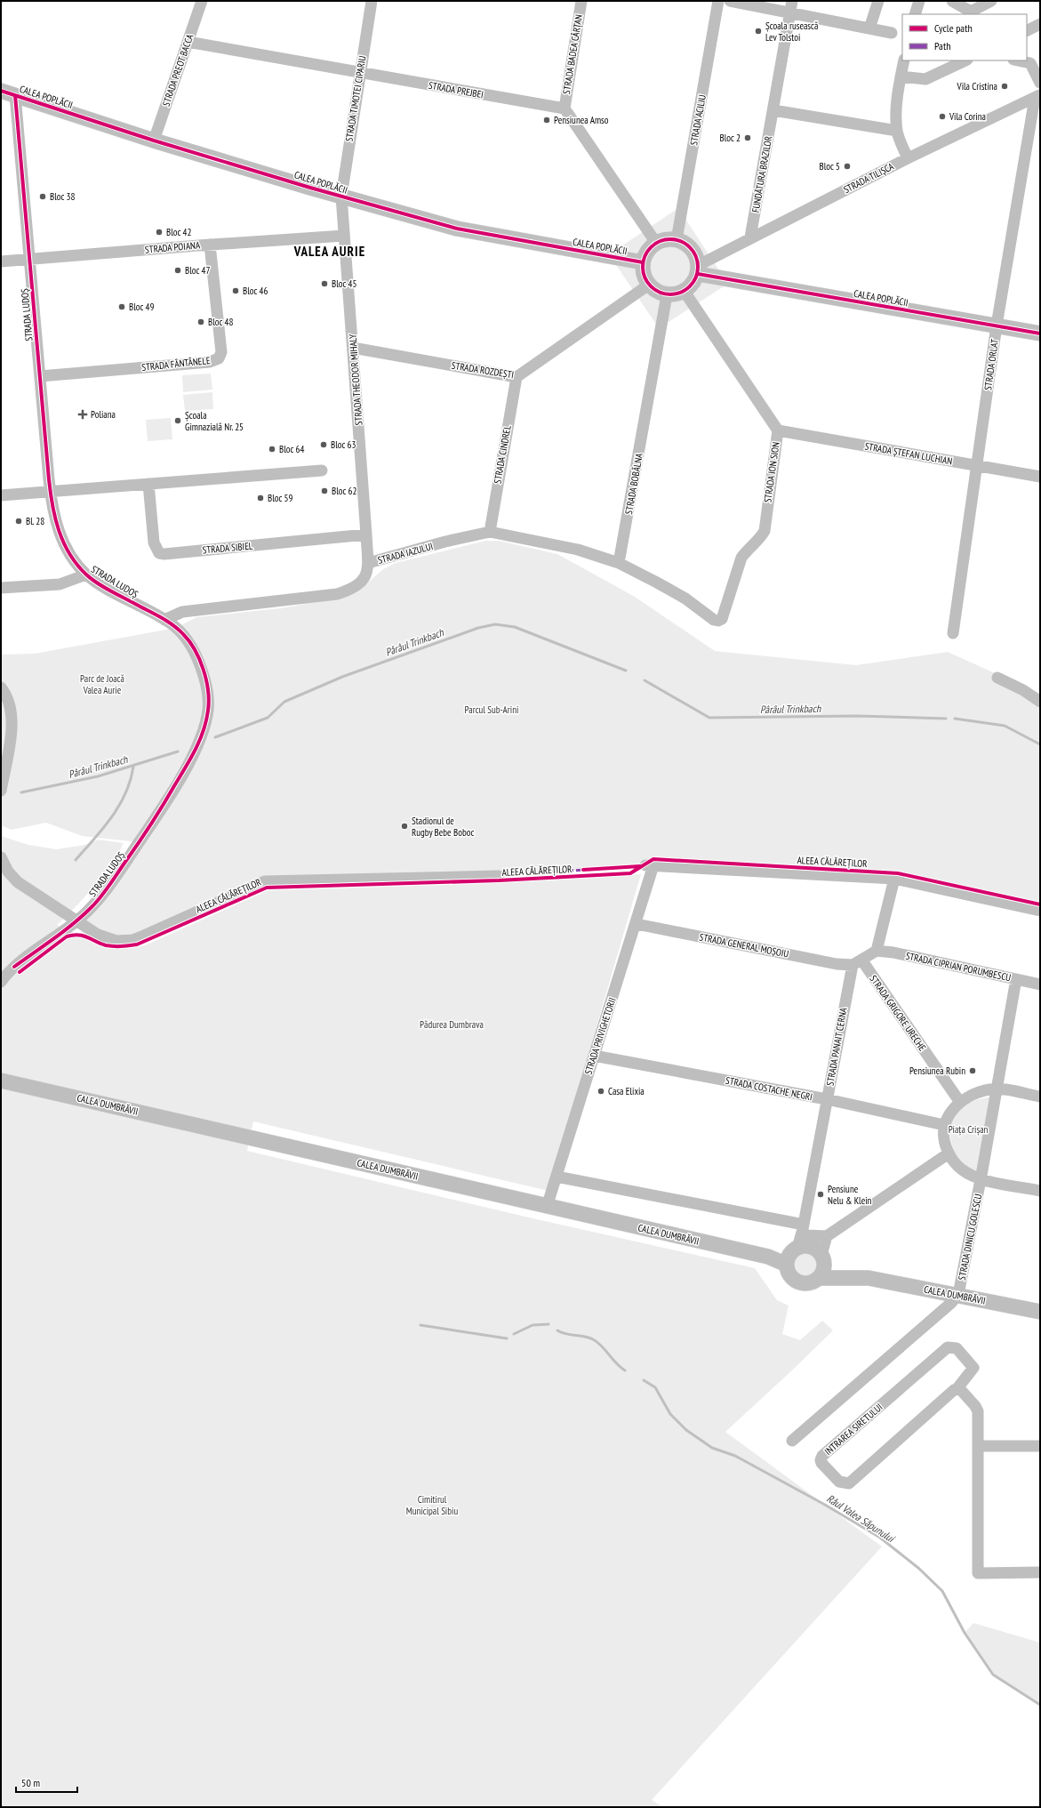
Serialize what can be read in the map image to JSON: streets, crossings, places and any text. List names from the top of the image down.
{
  "streets": {
    "main road": ["CALEA POPLĂCII", "CALEA DUMBRĂVII"],
    "street": [
      "STRADA BADEA CÂRȚAN",
      "STRADA PREOT BACCA",
      "STRADA PREJBEI",
      "STRADA TIMOTEI CIPARIU",
      "STRADA ACILIU",
      "FUNDĂTURA BRAZILOR",
      "STRADA TILIȘCA",
      "STRADA POIANA",
      "STRADA LUDOȘ",
      "STRADA FÂNTÂNELE",
      "STRADA ORLAT",
      "STRADA ROZDEȘTI",
      "STRADA THEODOR MIHALY",
      "STRADA ȘTEFAN LUCHIAN",
      "STRADA CINDREL",
      "STRADA ION SION",
      "STRADA BOBÂLNA",
      "STRADA SIBIEL",
      "STRADA IAZULUI",
      "ALEEA CĂLĂREȚILOR",
      "STRADA GENERAL MOȘOIU",
      "STRADA CIPRIAN PORUMBESCU",
      "STRADA GRIGORE URECHE",
      "STRADA PRIVIGHETORII",
      "STRADA PANAIT CERNA",
      "STRADA COSTACHE NEGRI",
      "STRADA DINICU GOLESCU",
      "INTRAREA SIRETULUI"
    ]
  },
  "crossings": [
    ["STRADA BADEA CÂRȚAN", "STRADA PREJBEI"],
    ["STRADA PREOT BACCA", "STRADA PREJBEI"],
    ["STRADA PREOT BACCA", "CALEA POPLĂCII"],
    ["STRADA PREJBEI", "STRADA TIMOTEI CIPARIU"],
    ["CALEA POPLĂCII", "STRADA TIMOTEI CIPARIU"],
    ["CALEA POPLĂCII", "STRADA ACILIU"],
    ["CALEA POPLĂCII", "STRADA TILIȘCA"],
    ["CALEA POPLĂCII", "STRADA LUDOȘ"],
    ["CALEA POPLĂCII", "STRADA ORLAT"],
    ["CALEA POPLĂCII", "STRADA ROZDEȘTI"],
    ["CALEA POPLĂCII", "STRADA THEODOR MIHALY"],
    ["CALEA POPLĂCII", "STRADA ION SION"],
    ["CALEA POPLĂCII", "STRADA BOBÂLNA"],
    ["STRADA TIMOTEI CIPARIU", "STRADA THEODOR MIHALY"],
    ["STRADA ACILIU", "STRADA TILIȘCA"],
    ["STRADA ACILIU", "STRADA ROZDEȘTI"],
    ["STRADA ACILIU", "STRADA ION SION"],
    ["STRADA ACILIU", "STRADA BOBÂLNA"],
    ["FUNDĂTURA BRAZILOR", "STRADA TILIȘCA"],
    ["STRADA TILIȘCA", "STRADA ORLAT"],
    ["STRADA TILIȘCA", "STRADA ROZDEȘTI"],
    ["STRADA TILIȘCA", "STRADA ION SION"],
    ["STRADA TILIȘCA", "STRADA BOBÂLNA"],
    ["STRADA POIANA", "STRADA LUDOȘ"],
    ["STRADA POIANA", "STRADA FÂNTÂNELE"],
    ["STRADA POIANA", "STRADA THEODOR MIHALY"],
    ["STRADA LUDOȘ", "STRADA FÂNTÂNELE"],
    ["STRADA LUDOȘ", "STRADA IAZULUI"],
    ["STRADA LUDOȘ", "ALEEA CĂLĂREȚILOR"],
    ["STRADA ORLAT", "STRADA ȘTEFAN LUCHIAN"],
    ["STRADA ROZDEȘTI", "STRADA THEODOR MIHALY"],
    ["STRADA ROZDEȘTI", "STRADA CINDREL"],
    ["STRADA ROZDEȘTI", "STRADA ION SION"],
    ["STRADA ROZDEȘTI", "STRADA BOBÂLNA"],
    ["STRADA THEODOR MIHALY", "STRADA SIBIEL"],
    ["STRADA THEODOR MIHALY", "STRADA IAZULUI"],
    ["STRADA ȘTEFAN LUCHIAN", "STRADA ION SION"],
    ["STRADA CINDREL", "STRADA IAZULUI"],
    ["STRADA ION SION", "STRADA BOBÂLNA"],
    ["STRADA ION SION", "STRADA IAZULUI"],
    ["STRADA BOBÂLNA", "STRADA IAZULUI"],
    ["ALEEA CĂLĂREȚILOR", "STRADA PRIVIGHETORII"],
    ["STRADA GENERAL MOȘOIU", "STRADA GRIGORE URECHE"],
    ["STRADA GENERAL MOȘOIU", "STRADA PRIVIGHETORII"],
    ["STRADA GENERAL MOȘOIU", "STRADA PANAIT CERNA"],
    ["STRADA GRIGORE URECHE", "STRADA PANAIT CERNA"],
    ["STRADA PRIVIGHETORII", "STRADA COSTACHE NEGRI"],
    ["STRADA PRIVIGHETORII", "CALEA DUMBRĂVII"],
    ["STRADA PANAIT CERNA", "STRADA COSTACHE NEGRI"],
    ["STRADA PANAIT CERNA", "CALEA DUMBRĂVII"],
    ["CALEA DUMBRĂVII", "STRADA DINICU GOLESCU"]
  ],
  "districts": ["VALEA AURIE"],
  "water": ["Pârâul Trinkbach", "Râul Valea Săpunului"],
  "parks": [
    "Parc de Joacă Valea Aurie",
    "Parcul Sub-Arini",
    "Pădurea Dumbrava",
    "Piața Crișan",
    "Cimitirul Municipal Sibiu"
  ],
  "places": {
    "other": [
      "Școala rusească Lev Tolstoi",
      "Vila Cristina",
      "Vila Corina",
      "Pensiunea Amso",
      "Bloc 2",
      "Bloc 5",
      "Bloc 38",
      "Bloc 42",
      "Bloc 47",
      "Bloc 45",
      "Bloc 46",
      "Bloc 49",
      "Bloc 48",
      "Școala Gimnazială Nr. 25",
      "Bloc 63",
      "Bloc 64",
      "Bloc 62",
      "Bloc 59",
      "Bl. 28",
      "Stadionul de Rugby Bebe Boboc",
      "Pensiunea Rubin",
      "Casa Elixia",
      "Pensiune Nelu & Klein"
    ],
    "health": ["Poliana"]
  },
  "legend": ["Cycle path", "Path"],
  "scale_bar": "50 m"
}
